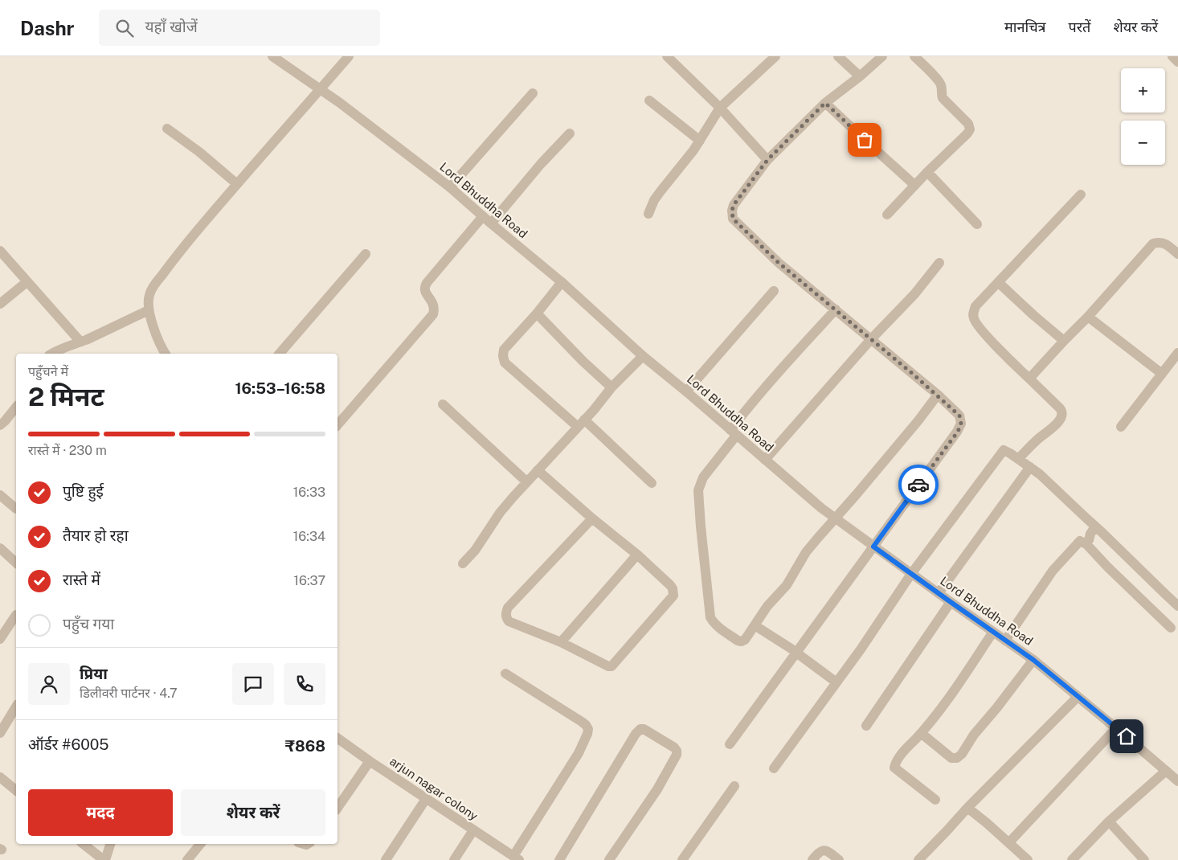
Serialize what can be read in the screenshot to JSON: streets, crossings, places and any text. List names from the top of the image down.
{
  "streets": {
    "street": ["Lord Bhuddha Road", "arjun nagar colony"]
  },
  "page": {
    "header": "Dashr",
    "search": "यहाँ खोजें",
    "nav": ["मानचित्र", "परतें", "शेयर करें"],
    "map_buttons": ["+", "−"],
    "heading": ["2 मिनट", "पहुँचने में", "16:53–16:58"],
    "panel": [
      "प्रिया",
      "डिलीवरी पार्टनर · 4.7",
      "ऑर्डर #6005",
      "₹868"
    ],
    "bar": "रास्ते में · 230 m",
    "list": [
      ["पुष्टि हुई", "16:33"],
      ["तैयार हो रहा", "16:34"],
      ["रास्ते में", "16:37"],
      "पहुँच गया"
    ],
    "buttons": ["मदद", "शेयर करें"]
  }
}
